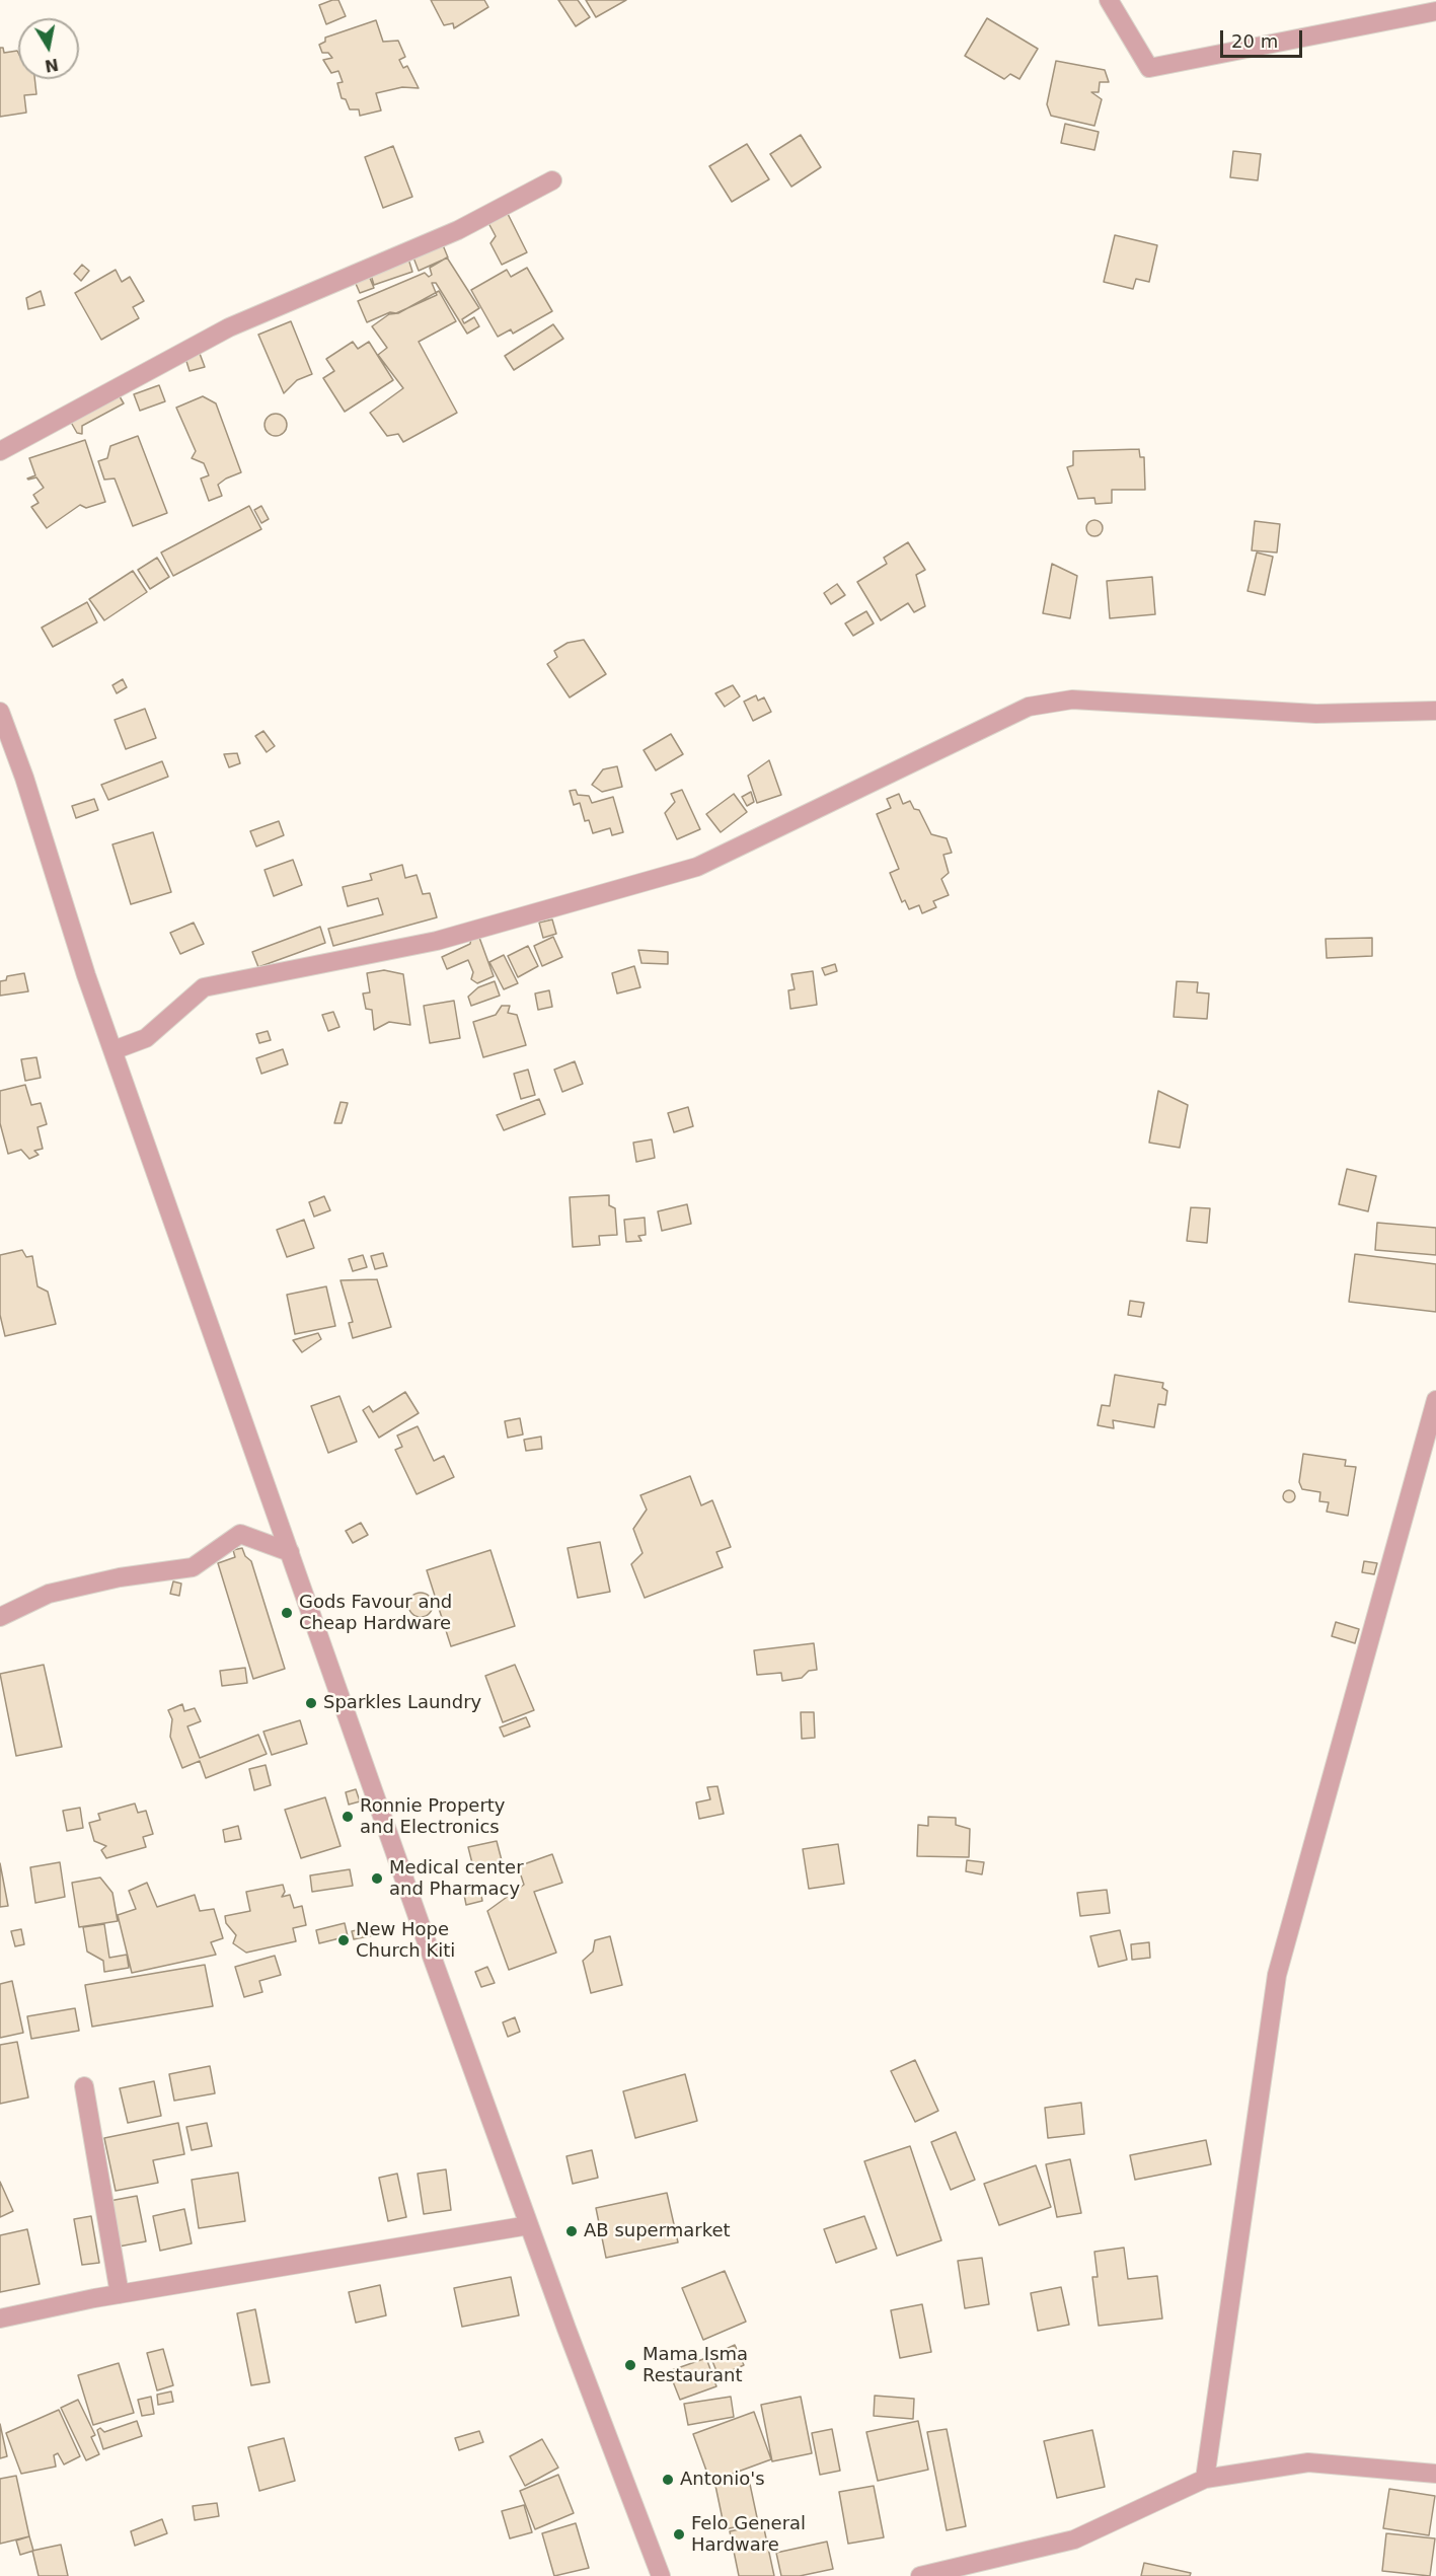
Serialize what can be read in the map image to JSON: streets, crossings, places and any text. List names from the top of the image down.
{
  "places": [
    "Gods Favour and Cheap Hardware",
    "Sparkles Laundry",
    "Ronnie Property and Electronics",
    "Medical center and Pharmacy",
    "New Hope Church Kiti",
    "AB supermarket",
    "Mama Isma Restaurant",
    "Antonio's",
    "Felo General Hardware"
  ],
  "scale_bar": "20 m",
  "north": "bottom"
}
